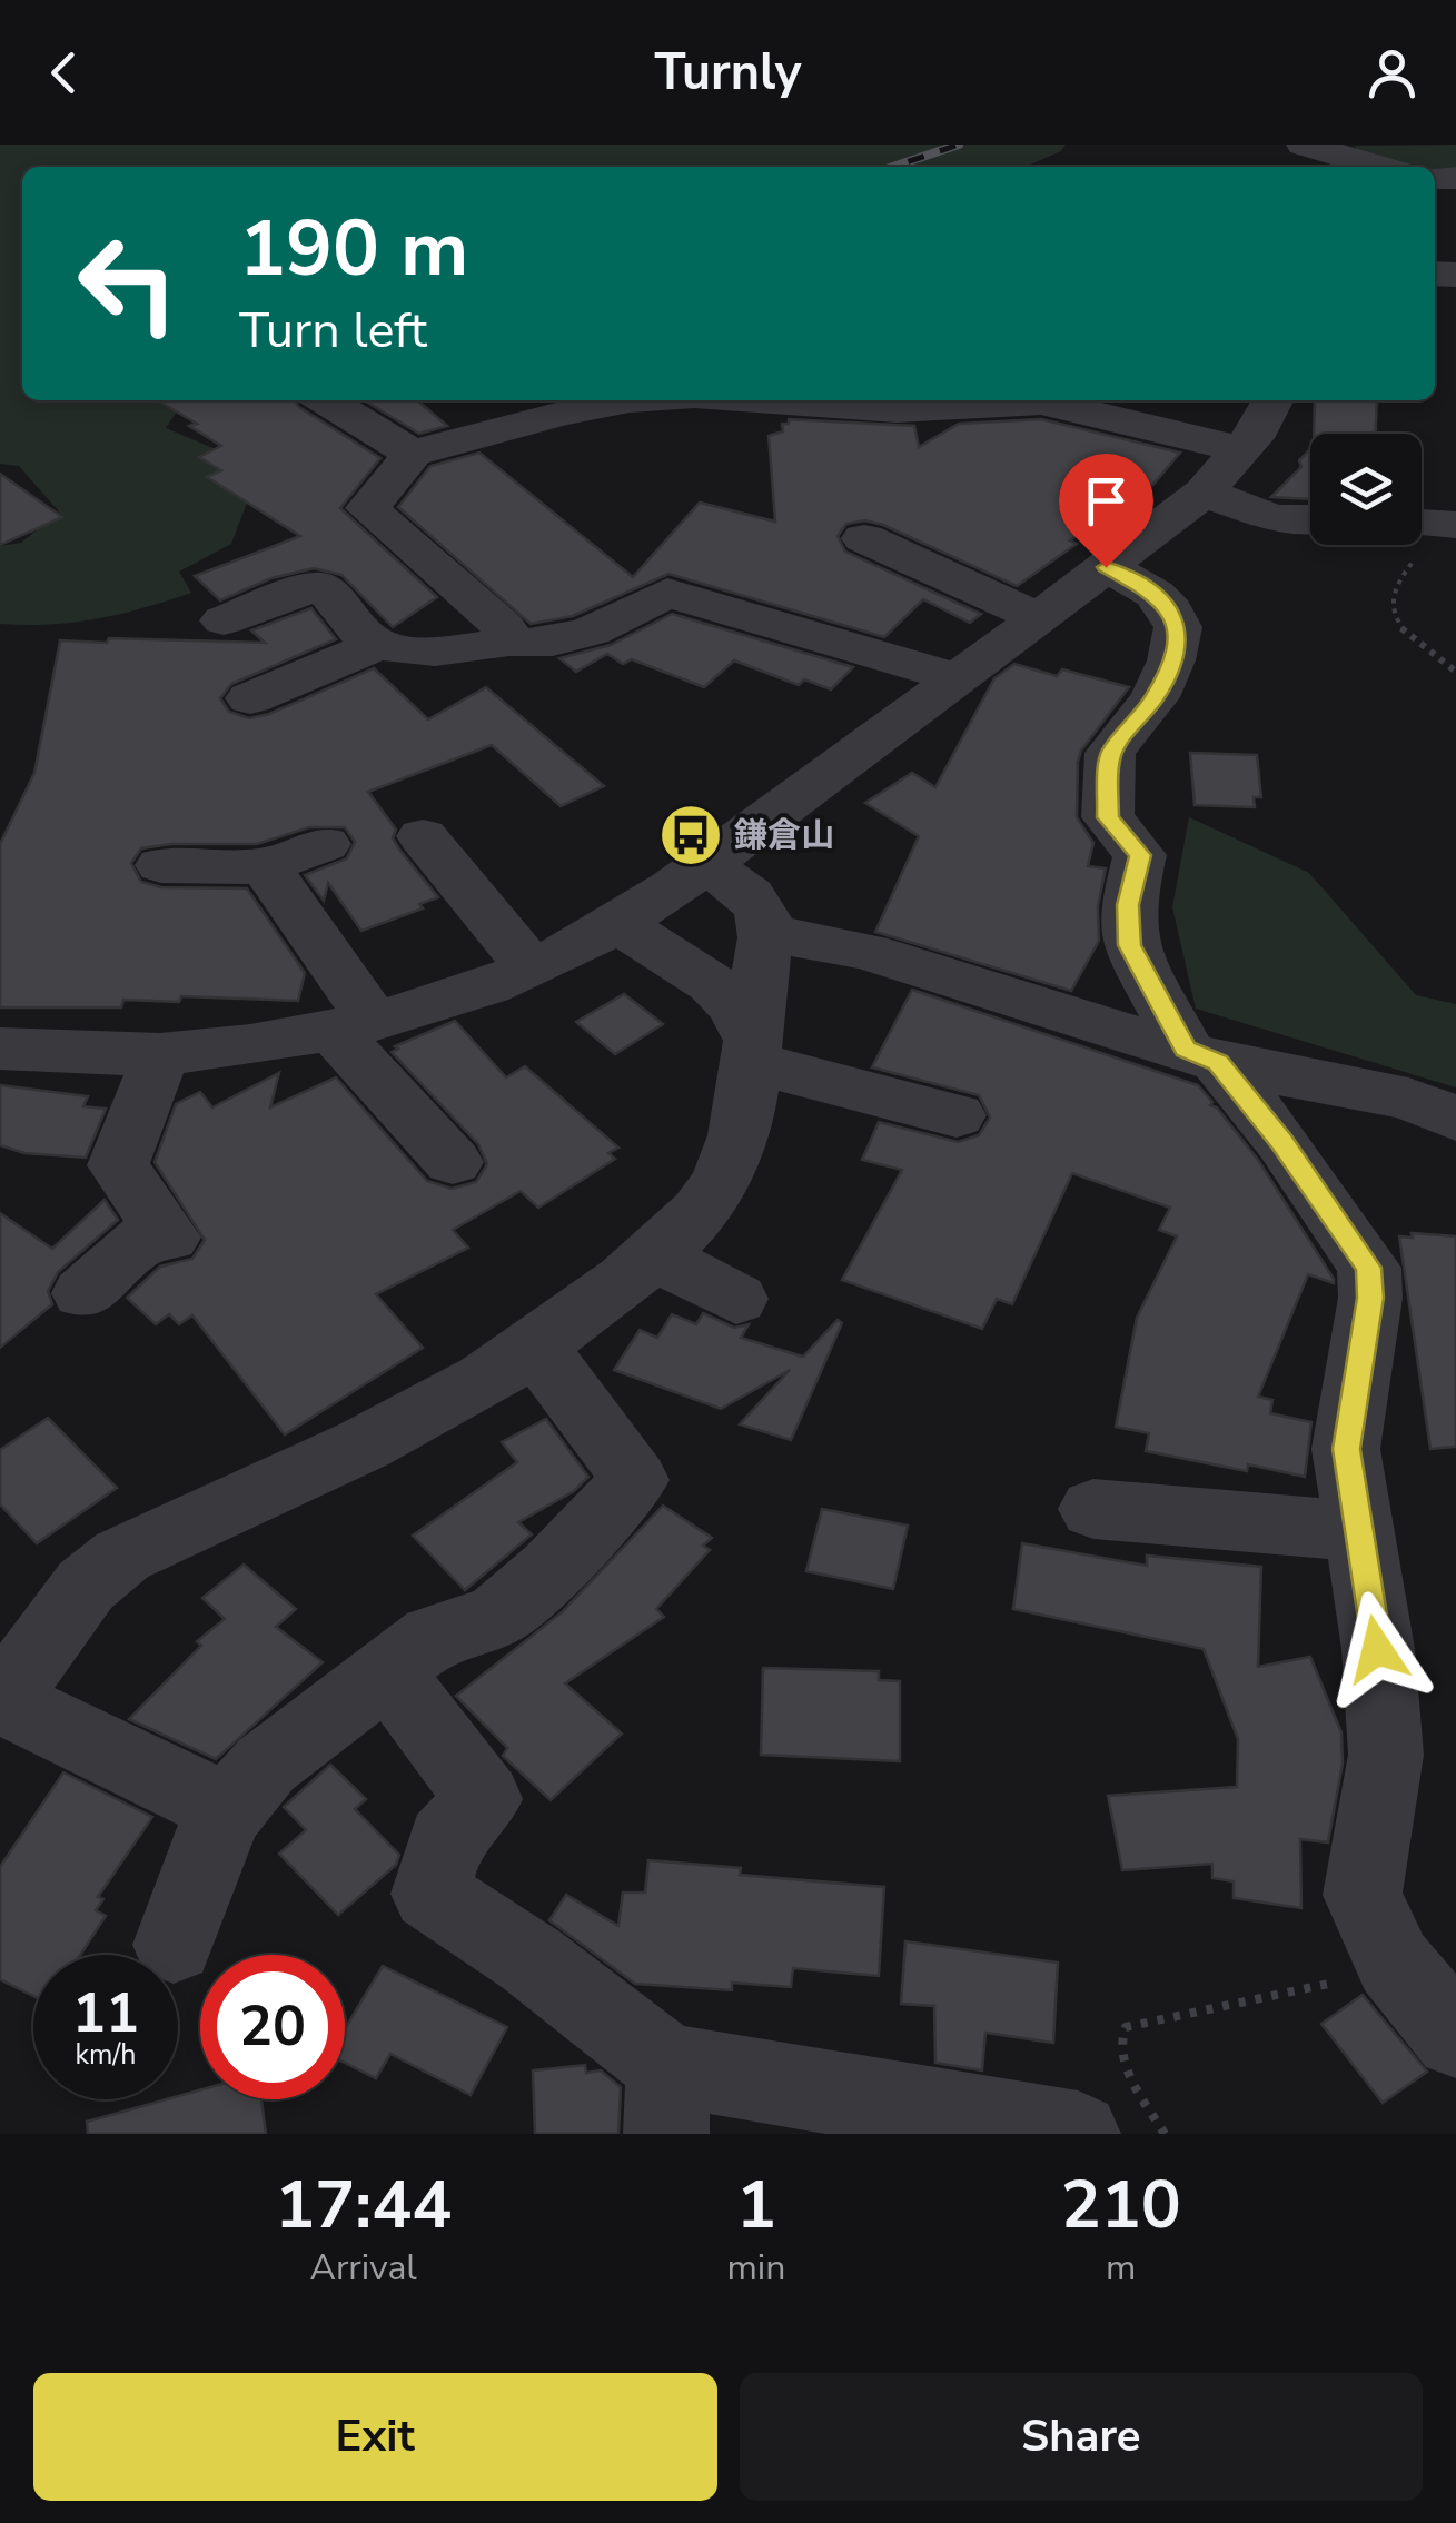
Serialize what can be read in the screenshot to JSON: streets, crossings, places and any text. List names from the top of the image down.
{
  "places": {
    "bus stop": ["鎌倉山"]
  },
  "page": {
    "header": "Turnly",
    "turn": ["190 m", "Turn left"],
    "speed": "11 km/h",
    "limit": "20",
    "eta": [
      "17:44",
      "Arrival",
      "1",
      "min",
      "210",
      "m"
    ],
    "buttons": ["Exit", "Share"]
  }
}
